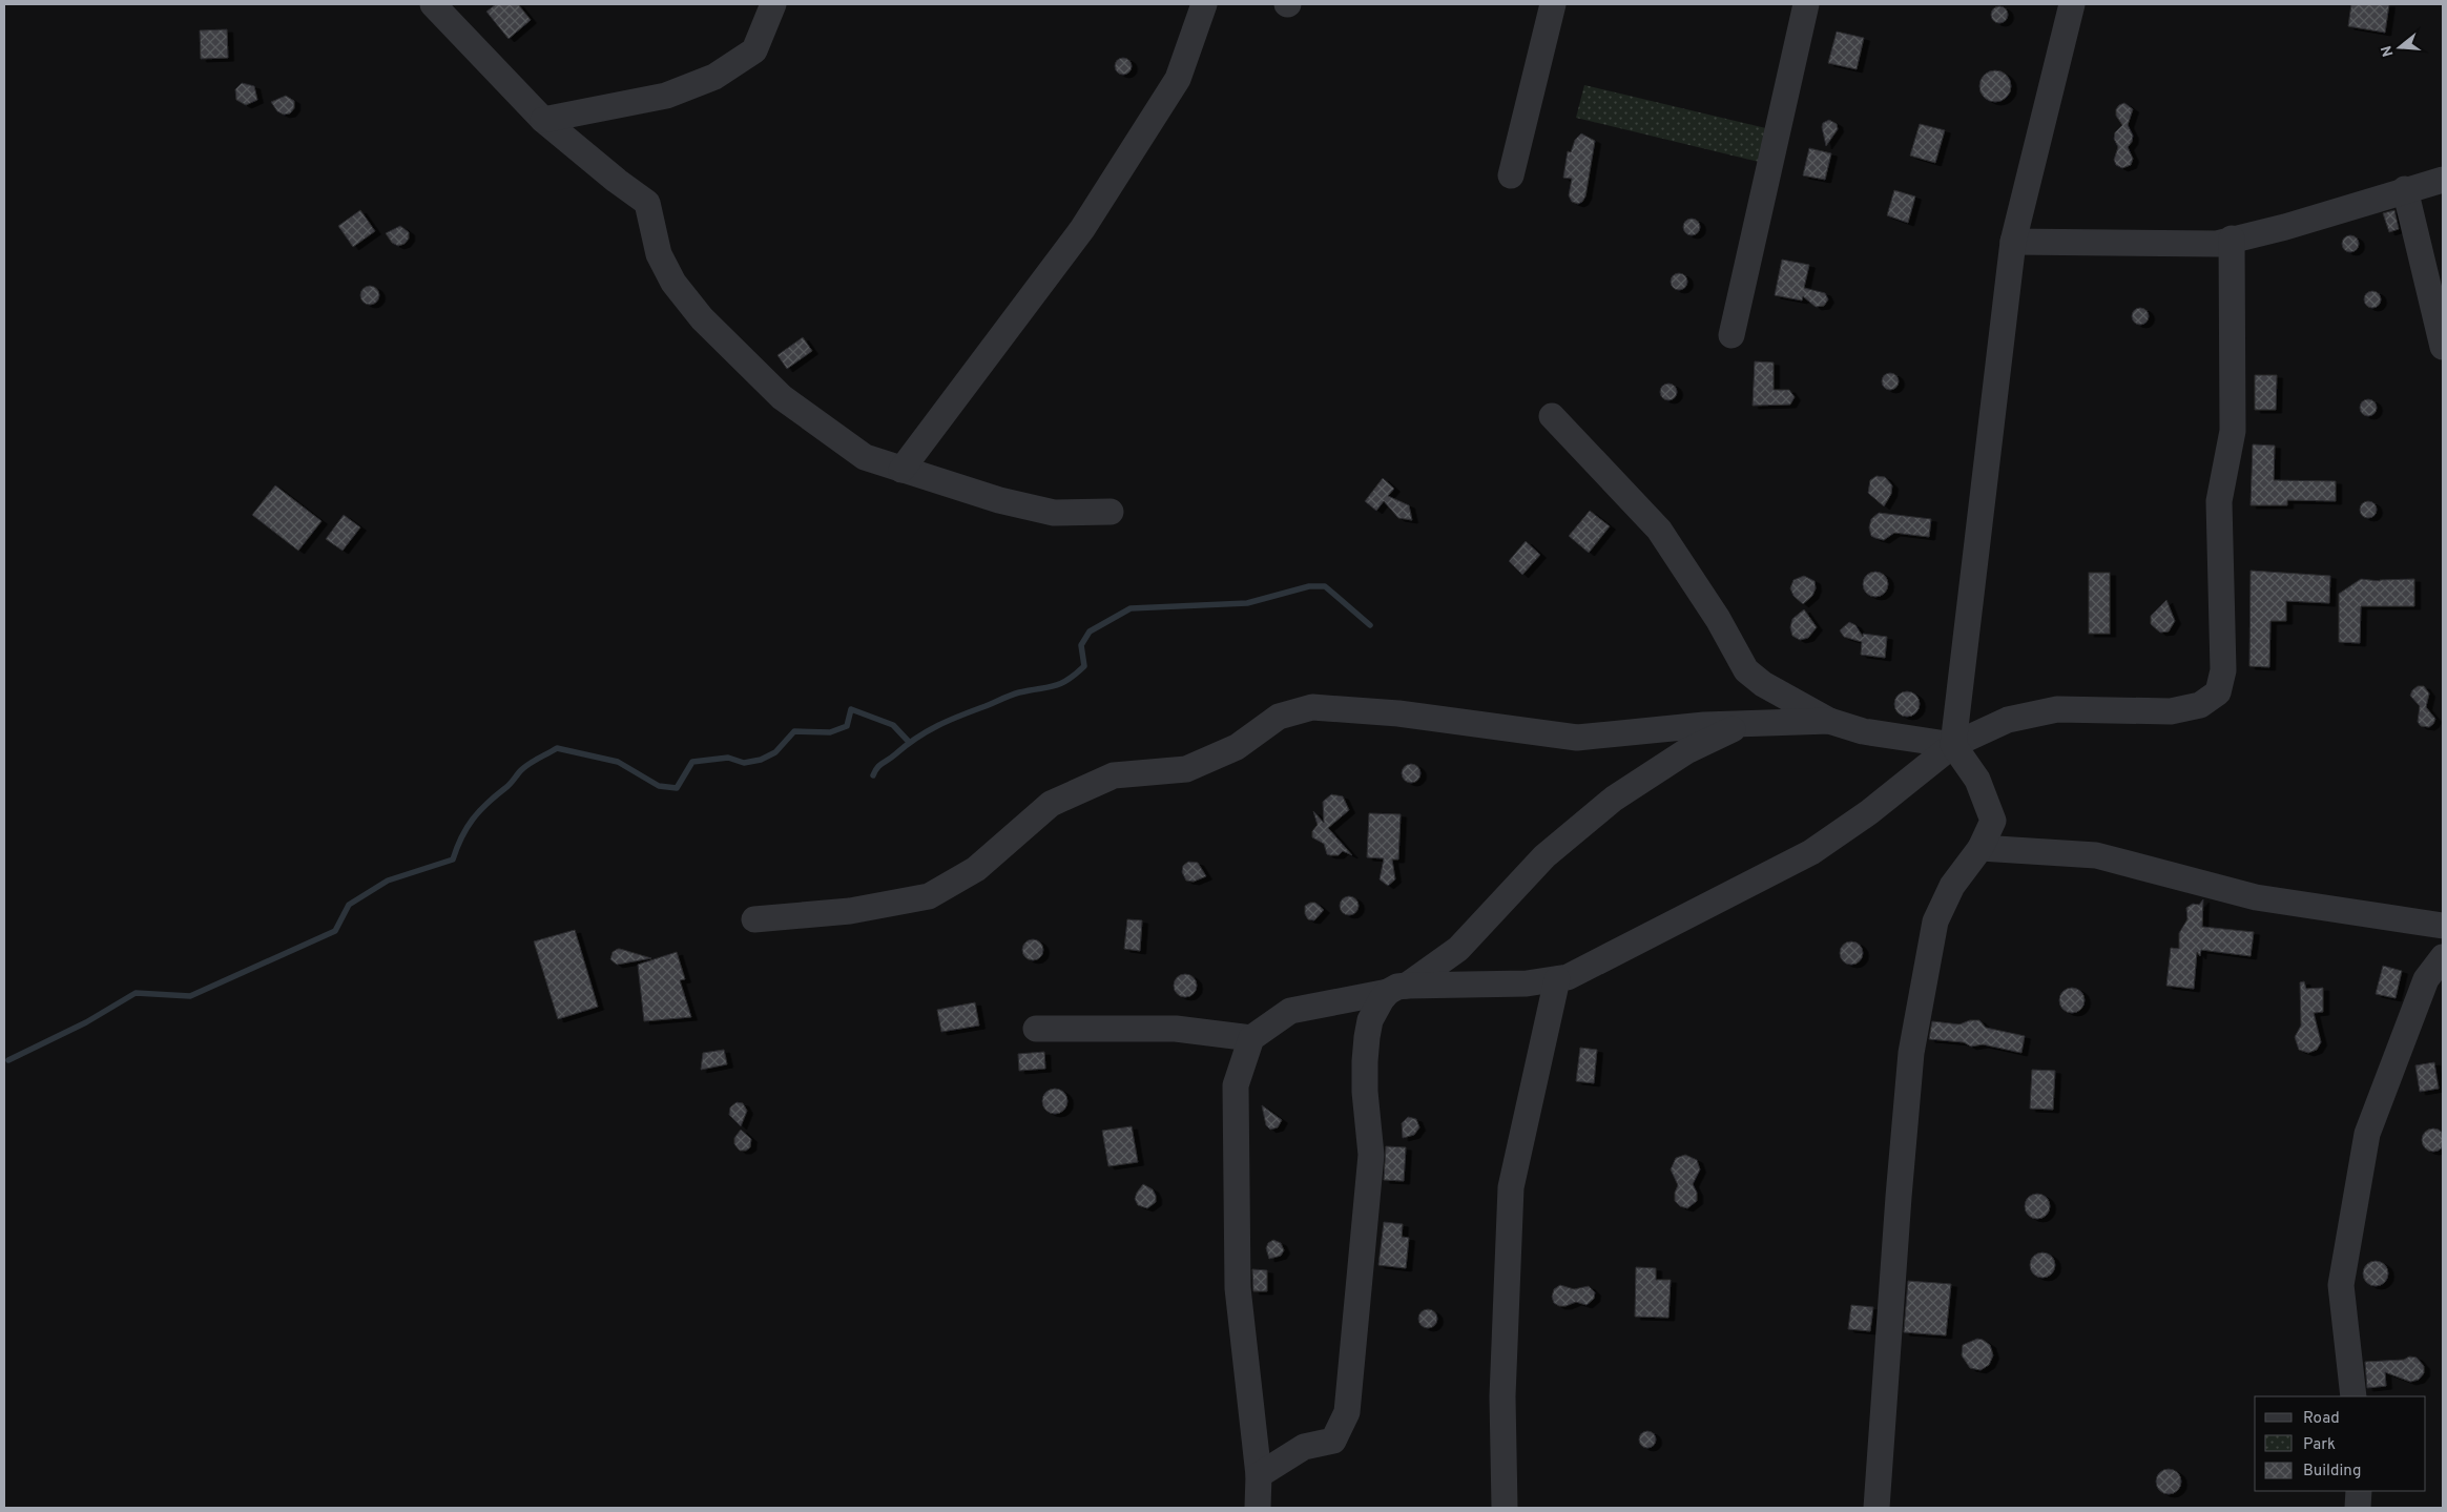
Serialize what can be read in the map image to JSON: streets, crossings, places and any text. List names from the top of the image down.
{
  "legend": ["Road", "Park", "Building"],
  "north": "left"
}
